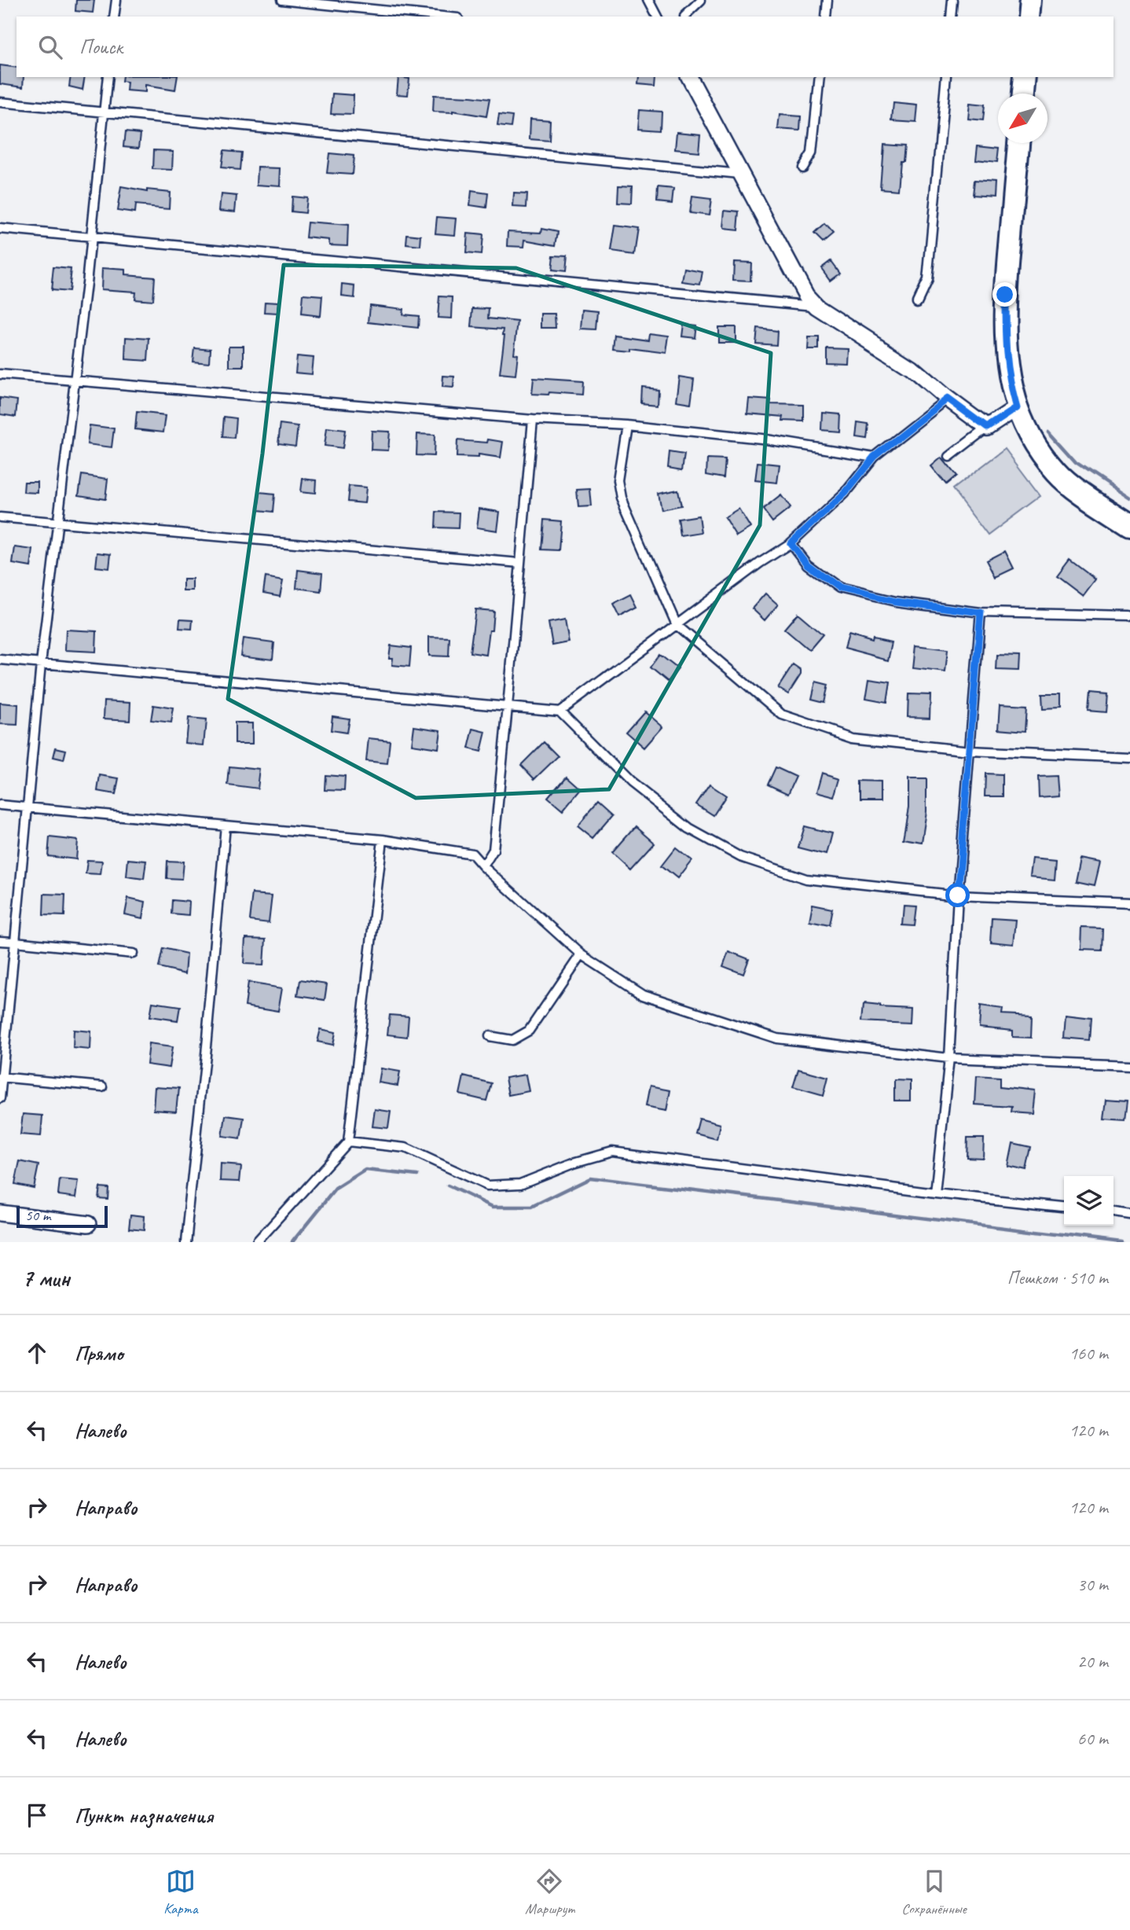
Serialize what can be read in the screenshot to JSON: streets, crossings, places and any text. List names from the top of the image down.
{
  "scale_bar": "50 m",
  "north": "bottom left",
  "page": {
    "search": "Поиск",
    "scale": "50 m",
    "heading": ["7 мин", "Пешком · 510 m"],
    "list": [
      ["Прямо", "160 m"],
      ["Налево", "120 m"],
      ["Направо", "120 m"],
      ["Направо", "30 m"],
      ["Налево", "20 m"],
      ["Налево", "60 m"],
      "Пункт назначения"
    ],
    "nav": ["Карта", "Маршрут", "Сохранённые"]
  }
}
